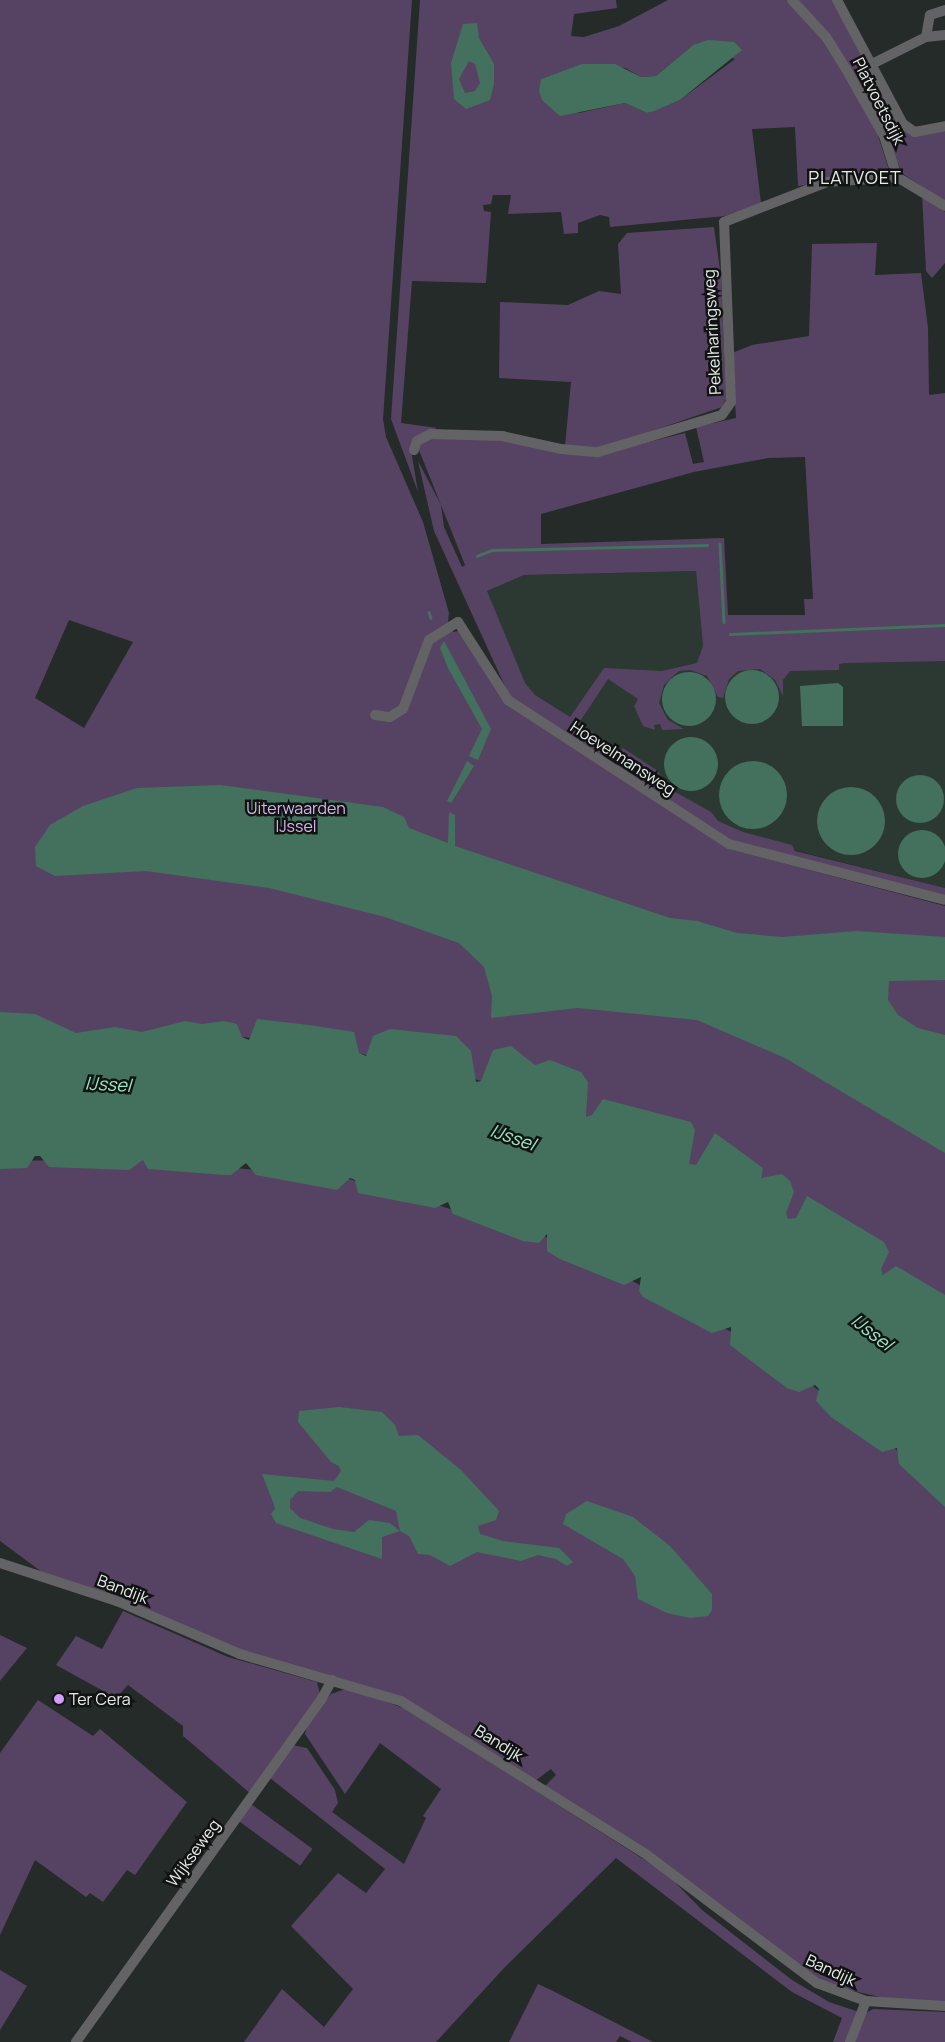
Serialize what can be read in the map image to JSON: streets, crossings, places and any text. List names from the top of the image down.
{
  "streets": {
    "street": [
      "Platvoetsdijk",
      "Pekelharingsweg",
      "Hoevelmansweg",
      "Bandijk",
      "Wijkseweg"
    ]
  },
  "crossings": [
    ["Platvoetsdijk", "Pekelharingsweg"],
    ["Bandijk", "Wijkseweg"]
  ],
  "districts": ["PLATVOET"],
  "water": ["IJssel"],
  "parks": ["Uiterwaarden IJssel"],
  "places": ["Ter Cera"]
}
